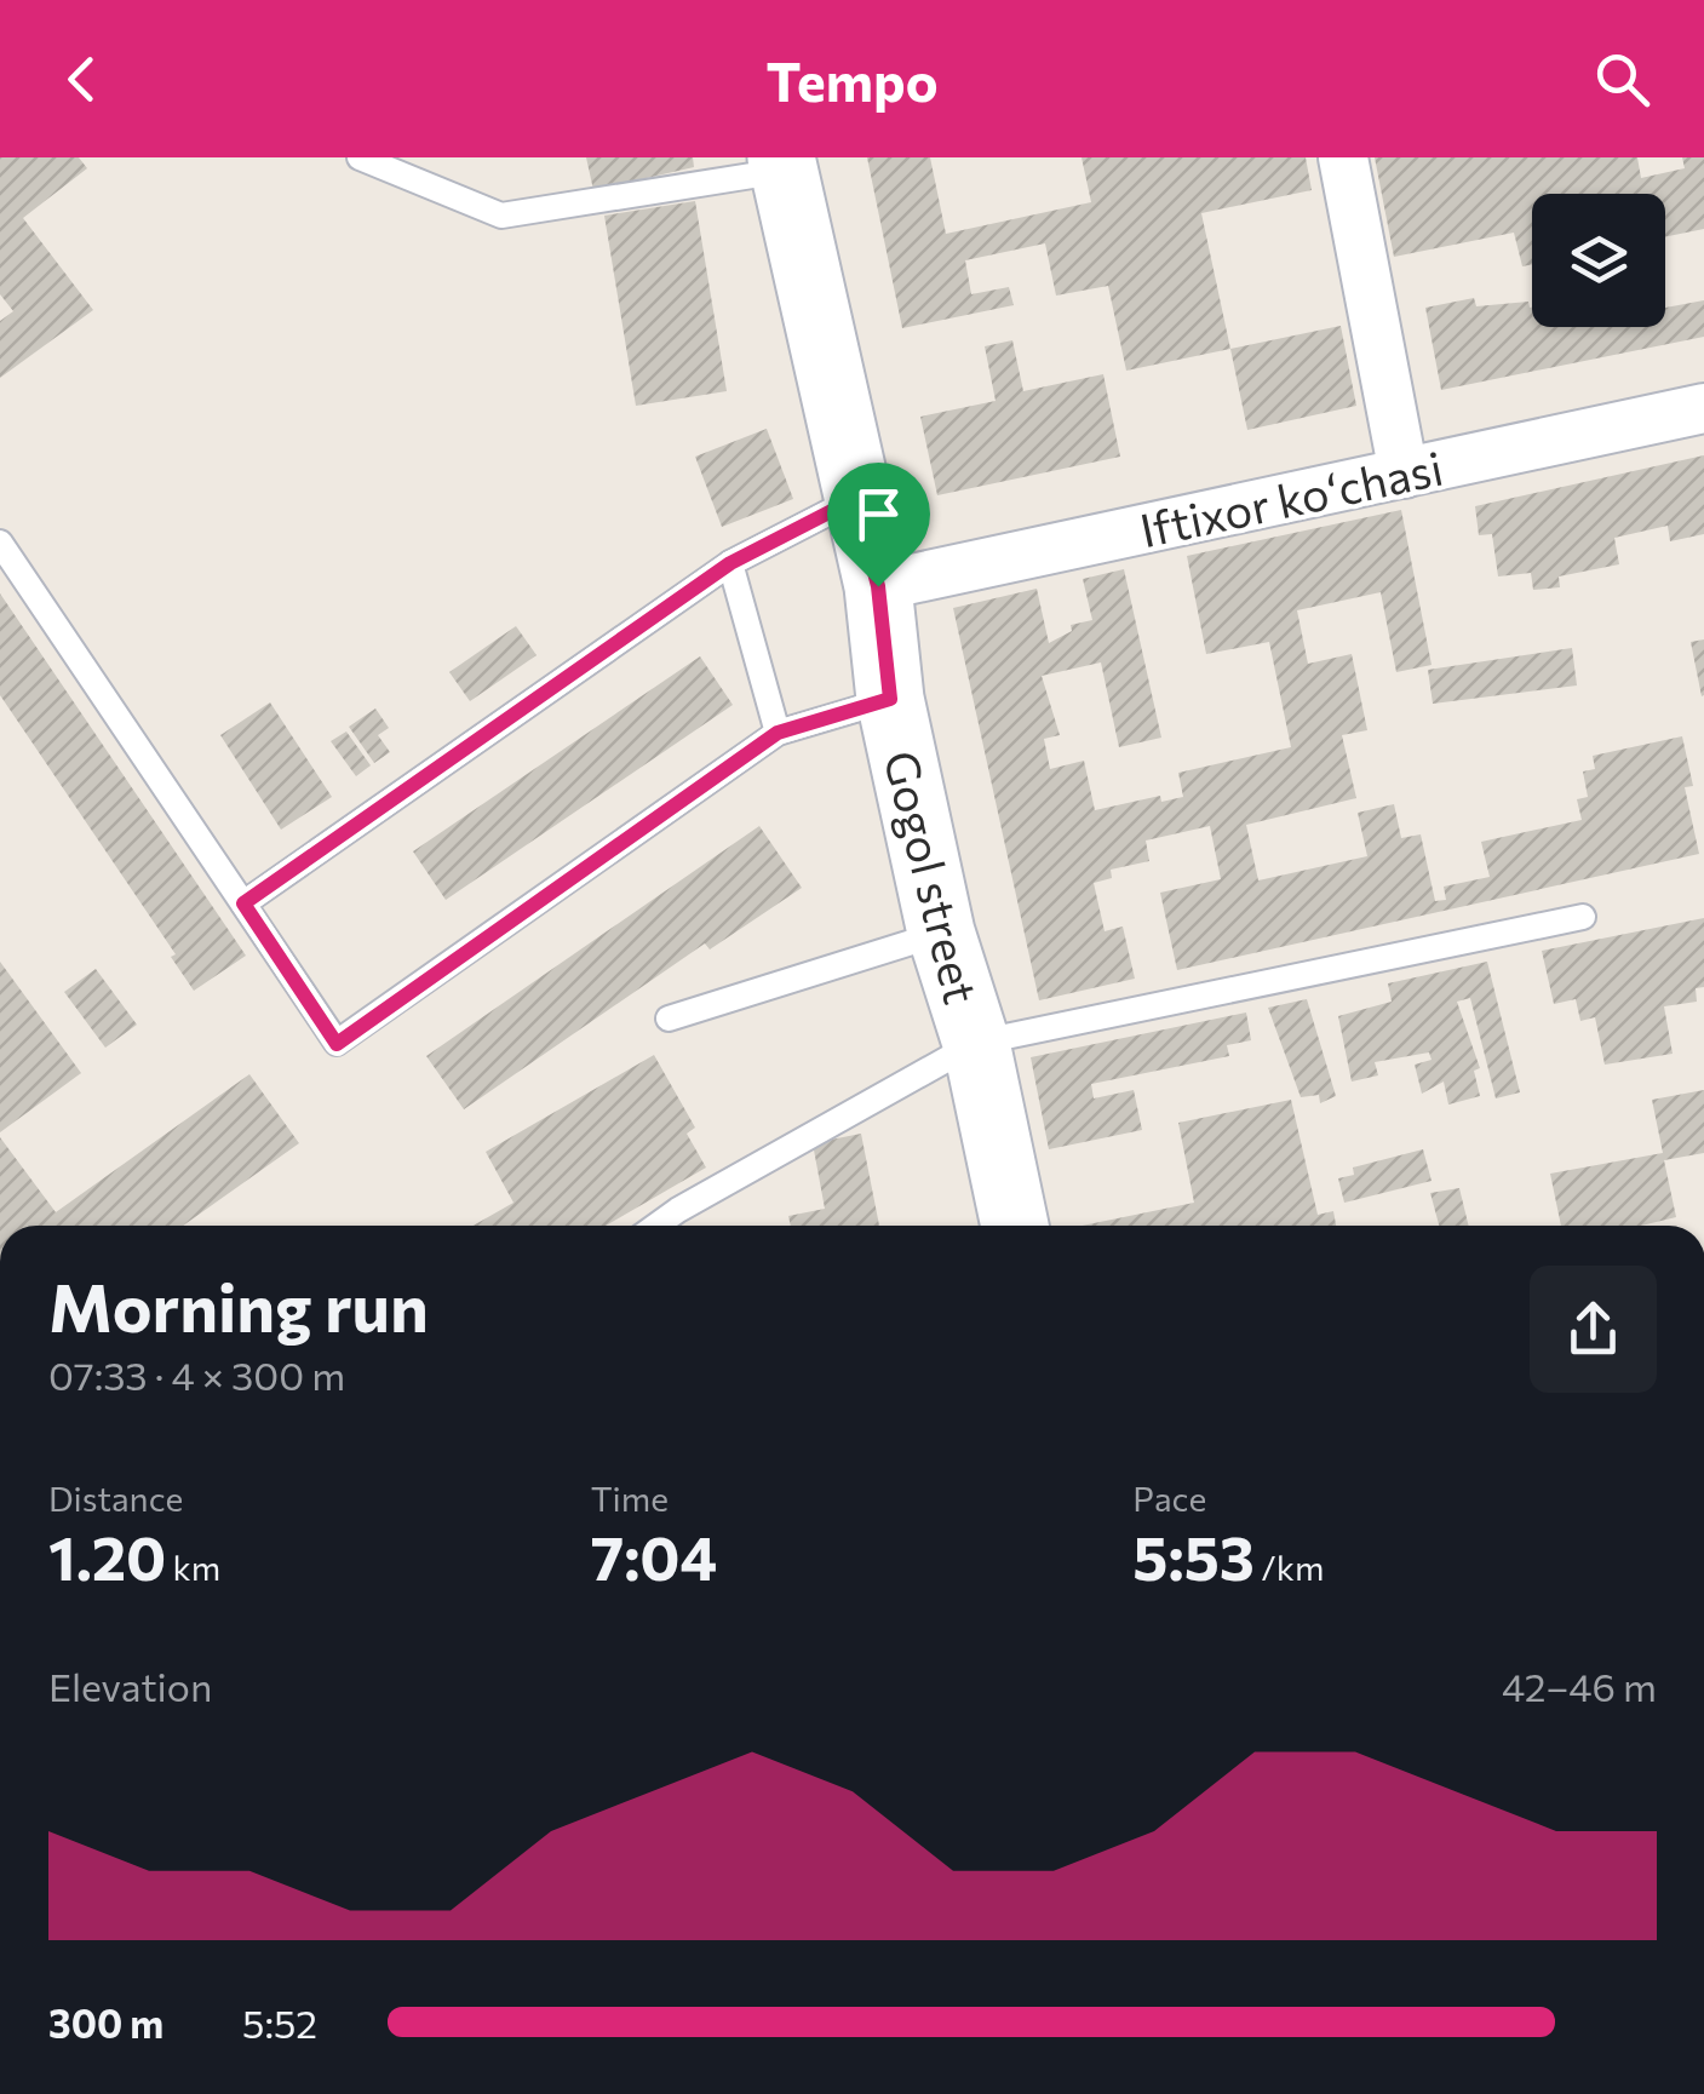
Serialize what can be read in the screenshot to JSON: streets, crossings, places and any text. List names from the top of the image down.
{
  "streets": {
    "main road": ["Gogol street"],
    "street": ["Iftixor koʻchasi"]
  },
  "crossings": [
    ["Iftixor koʻchasi", "Gogol street"]
  ],
  "page": {
    "header": "Tempo",
    "heading": ["Morning run", "07:33 · 4 × 300 m"],
    "stats": [
      ["Distance", "1.20 km"],
      ["Time", "7:04"],
      ["Pace", "5:53 /km"]
    ],
    "chart": ["Elevation", "42–46 m"],
    "list": [
      {
        "name": "300 m",
        "note": "5:52"
      }
    ]
  }
}
